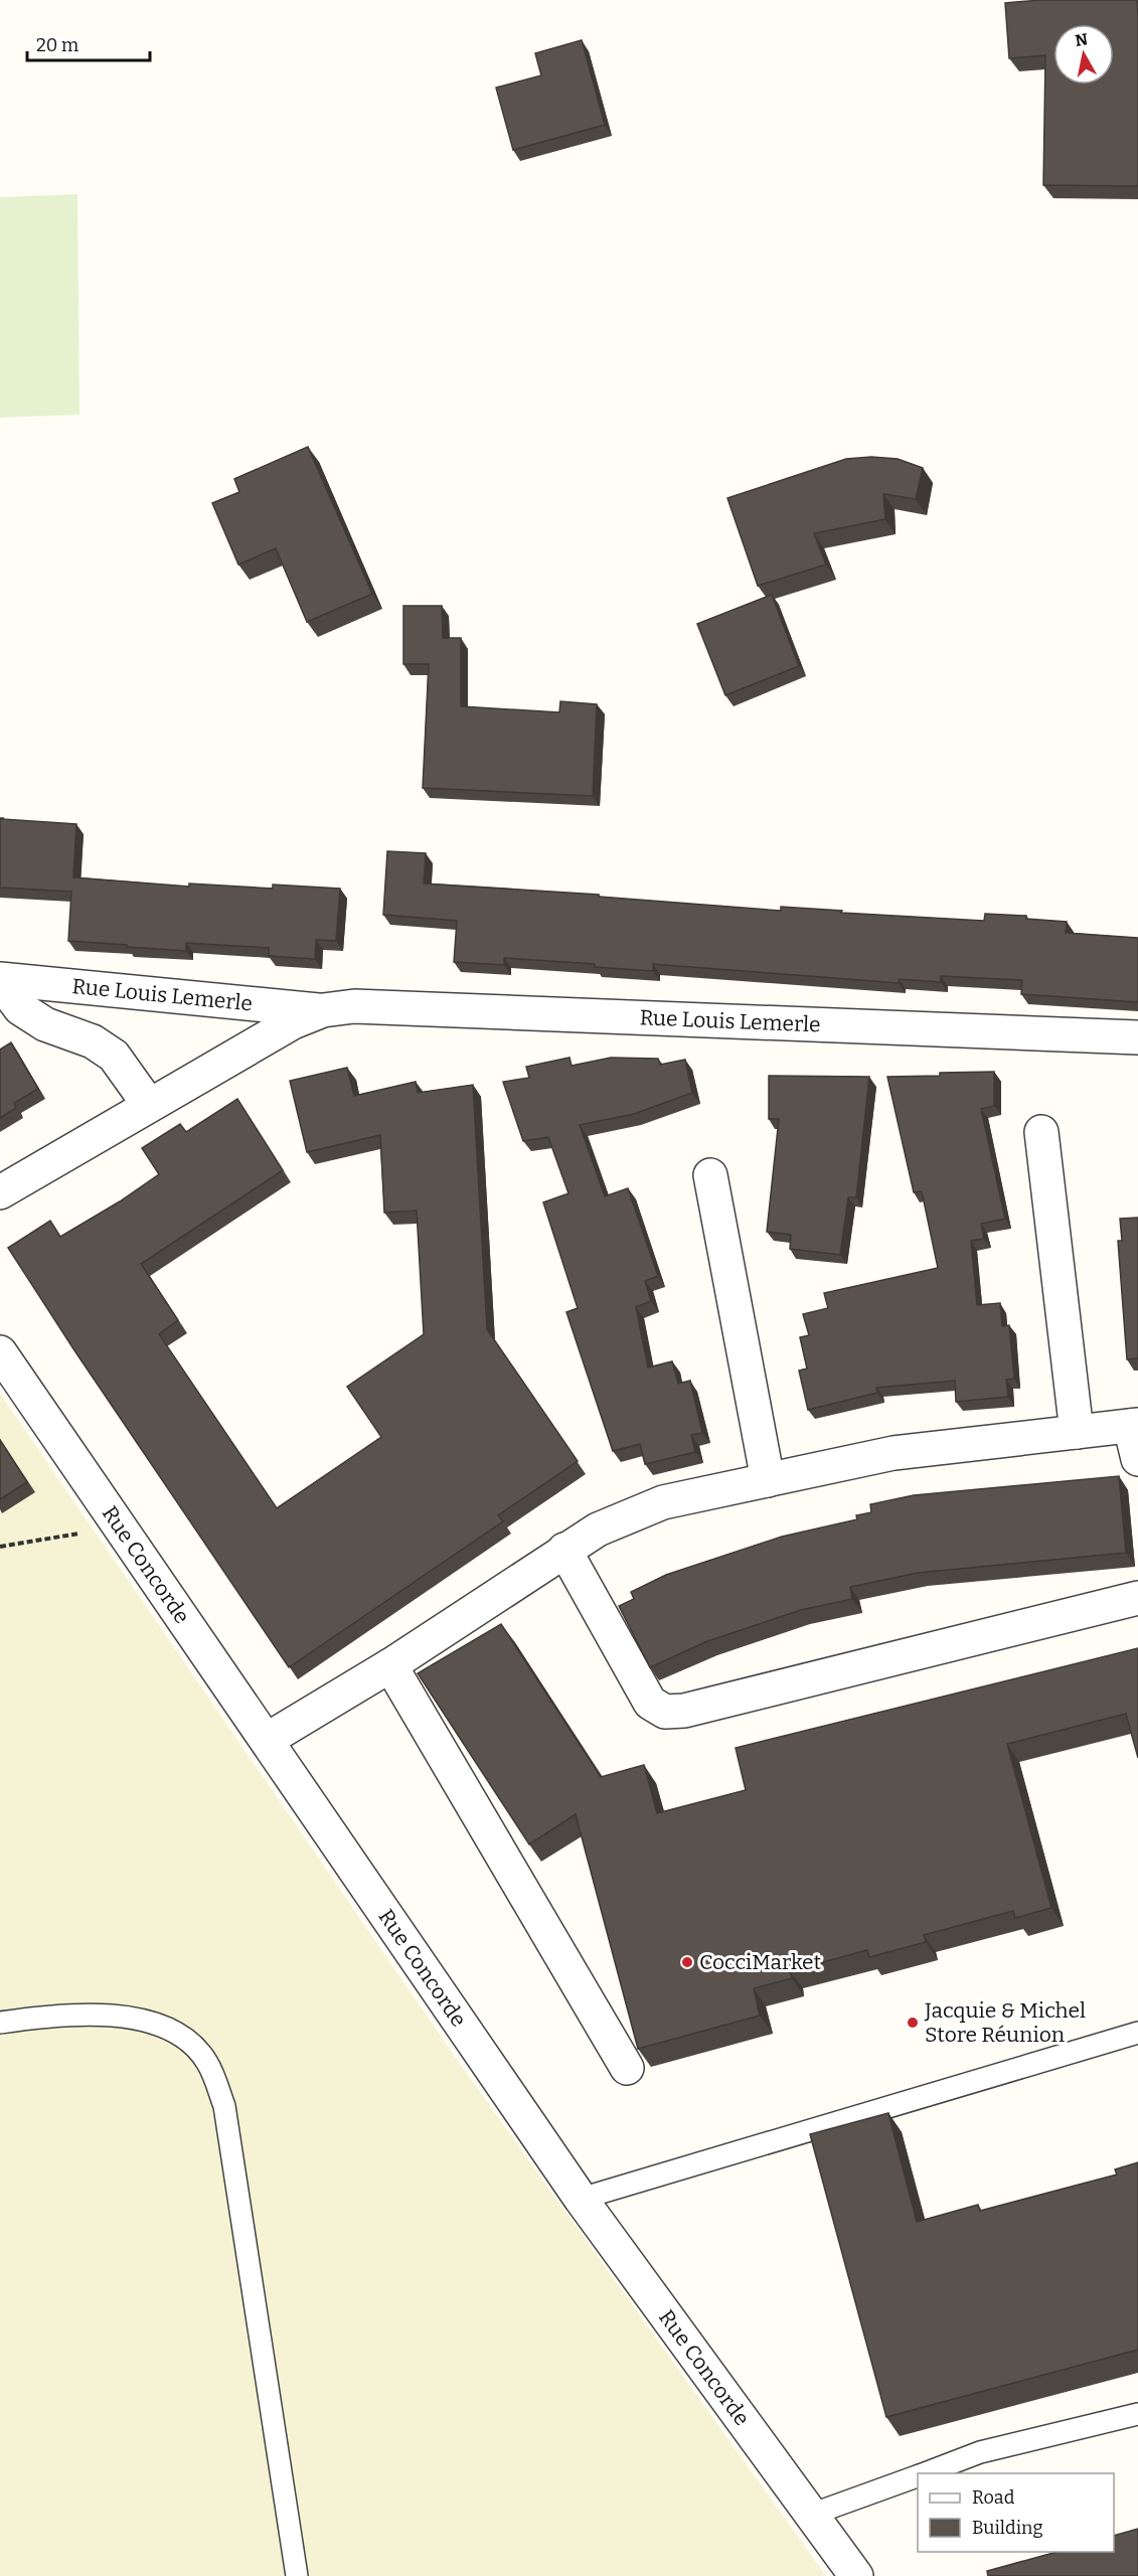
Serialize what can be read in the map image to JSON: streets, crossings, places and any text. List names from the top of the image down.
{
  "streets": {
    "street": ["Rue Louis Lemerle", "Rue Concorde"]
  },
  "places": ["CocciMarket", "Jacquie & Michel Store Réunion"],
  "legend": ["Road", "Building"],
  "scale_bar": "20 m",
  "north": "top"
}
